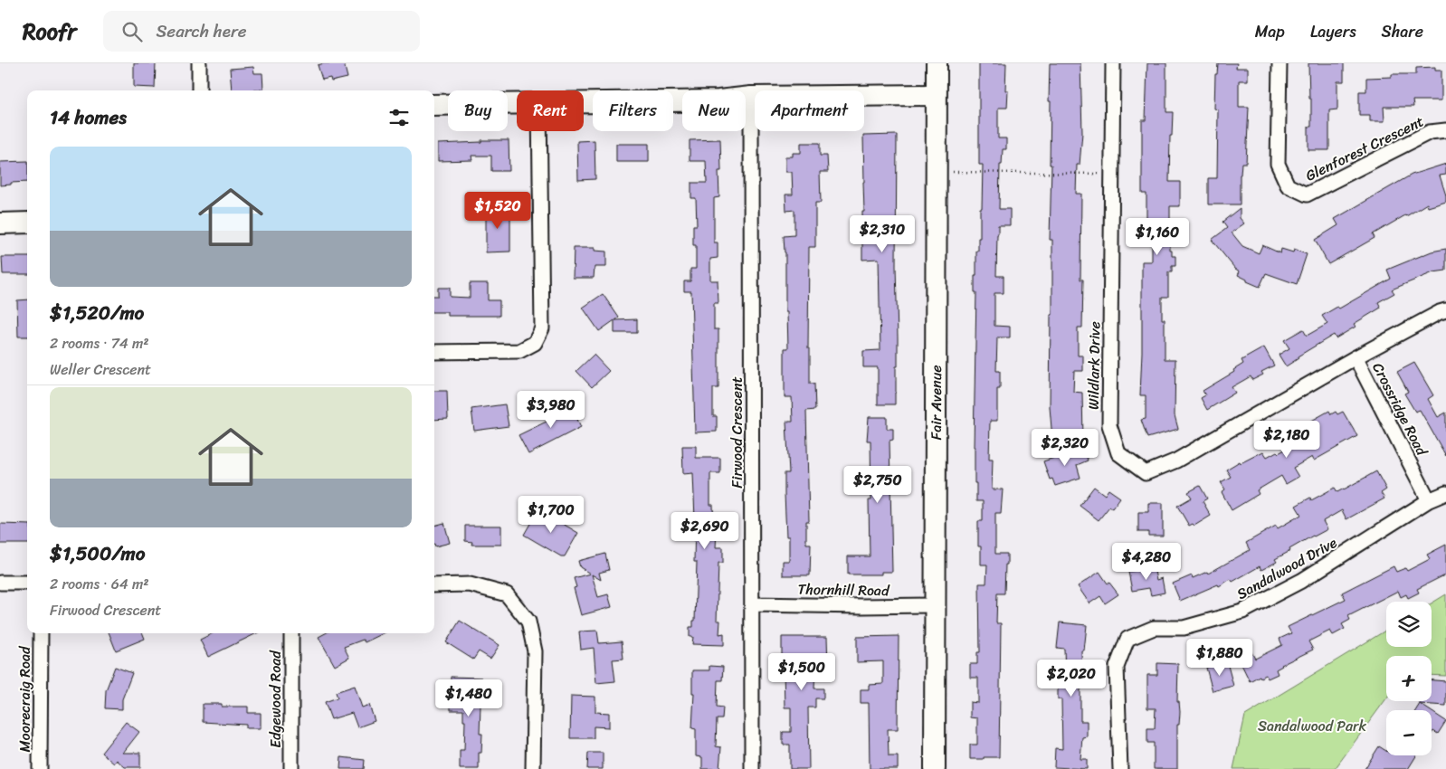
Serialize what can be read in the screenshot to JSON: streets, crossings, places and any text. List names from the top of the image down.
{
  "streets": {
    "street": [
      "Glenforest Crescent",
      "Wildlark Drive",
      "Fair Avenue",
      "Crossridge Road",
      "Firwood Crescent",
      "Sandalwood Drive",
      "Thornhill Road",
      "Moorecraig Road",
      "Edgewood Road"
    ]
  },
  "crossings": [
    ["Wildlark Drive", "Crossridge Road"],
    ["Fair Avenue", "Thornhill Road"],
    ["Crossridge Road", "Sandalwood Drive"],
    ["Firwood Crescent", "Thornhill Road"]
  ],
  "parks": ["Sandalwood Park"],
  "page": {
    "header": "Roofr",
    "search": "Search here",
    "nav": ["Map", "Layers", "Share"],
    "chip": [
      "Buy",
      "Rent",
      "Filters",
      "New",
      "Apartment"
    ],
    "heading": "14 homes",
    "list": [
      {
        "name": "$1,520/mo",
        "note": "2 rooms · 74 m² · Weller Crescent"
      },
      {
        "name": "$1,500/mo",
        "note": "2 rooms · 64 m² · Firwood Crescent"
      }
    ],
    "price": [
      "$1,520",
      "$2,310",
      "$1,160",
      "$3,980",
      "$2,180",
      "$2,320",
      "$2,750",
      "$1,700",
      "$2,690",
      "$4,280",
      "$1,880",
      "$1,500",
      "$2,020",
      "$1,480"
    ],
    "map_buttons": ["+", "−"]
  }
}
